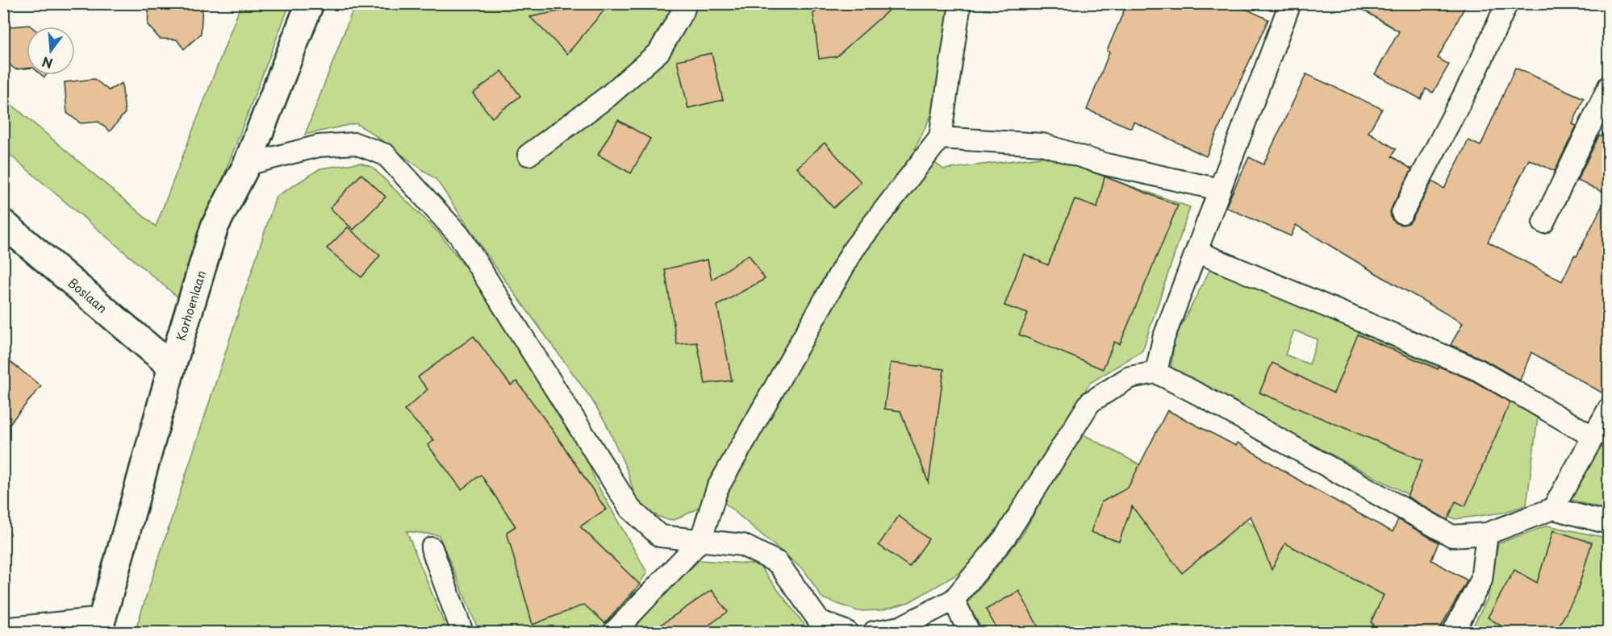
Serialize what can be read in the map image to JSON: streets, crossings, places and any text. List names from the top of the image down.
{
  "streets": {
    "street": ["Boslaan", "Korhoenlaan"]
  },
  "crossings": [
    ["Boslaan", "Korhoenlaan"]
  ],
  "north": "bottom"
}
